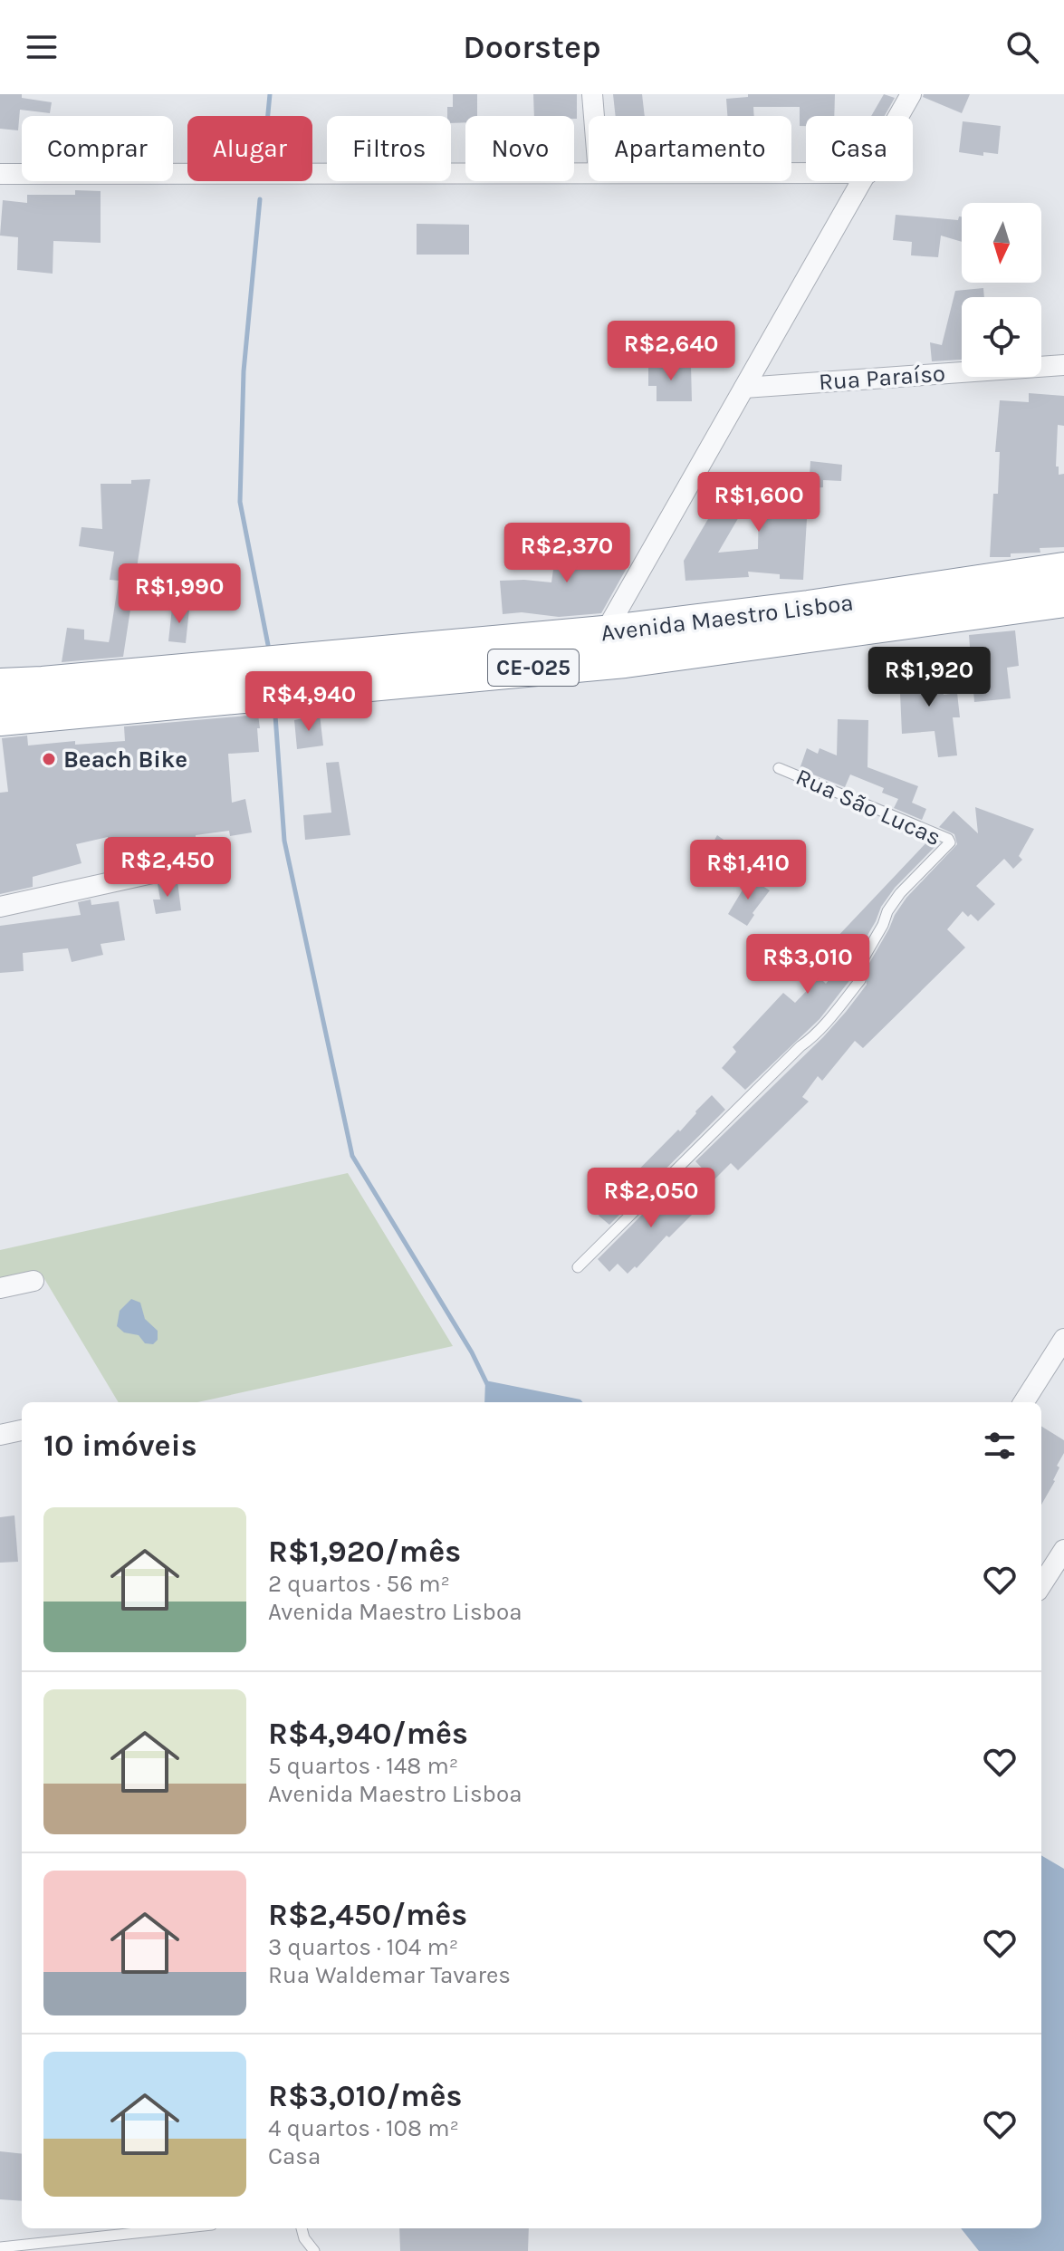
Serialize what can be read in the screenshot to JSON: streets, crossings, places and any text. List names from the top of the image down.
{
  "streets": {
    "highway": ["Avenida Maestro Lisboa", "CE-025"],
    "street": ["Rua Paraíso"],
    "lane": ["Rua São Lucas"]
  },
  "places": ["Beach Bike"],
  "north": "bottom",
  "page": {
    "header": "Doorstep",
    "chip": [
      "Comprar",
      "Alugar",
      "Filtros",
      "Novo",
      "Apartamento",
      "Casa"
    ],
    "price": [
      "R$2,640",
      "R$1,600",
      "R$2,370",
      "R$1,990",
      "R$1,920",
      "R$4,940",
      "R$2,450",
      "R$1,410",
      "R$3,010",
      "R$2,050"
    ],
    "heading": "10 imóveis",
    "list": [
      {
        "name": "R$1,920/mês",
        "note": "2 quartos · 56 m² · Avenida Maestro Lisboa"
      },
      {
        "name": "R$4,940/mês",
        "note": "5 quartos · 148 m² · Avenida Maestro Lisboa"
      },
      {
        "name": "R$2,450/mês",
        "note": "3 quartos · 104 m² · Rua Waldemar Tavares"
      },
      {
        "name": "R$3,010/mês",
        "note": "4 quartos · 108 m² · Casa"
      }
    ]
  }
}
